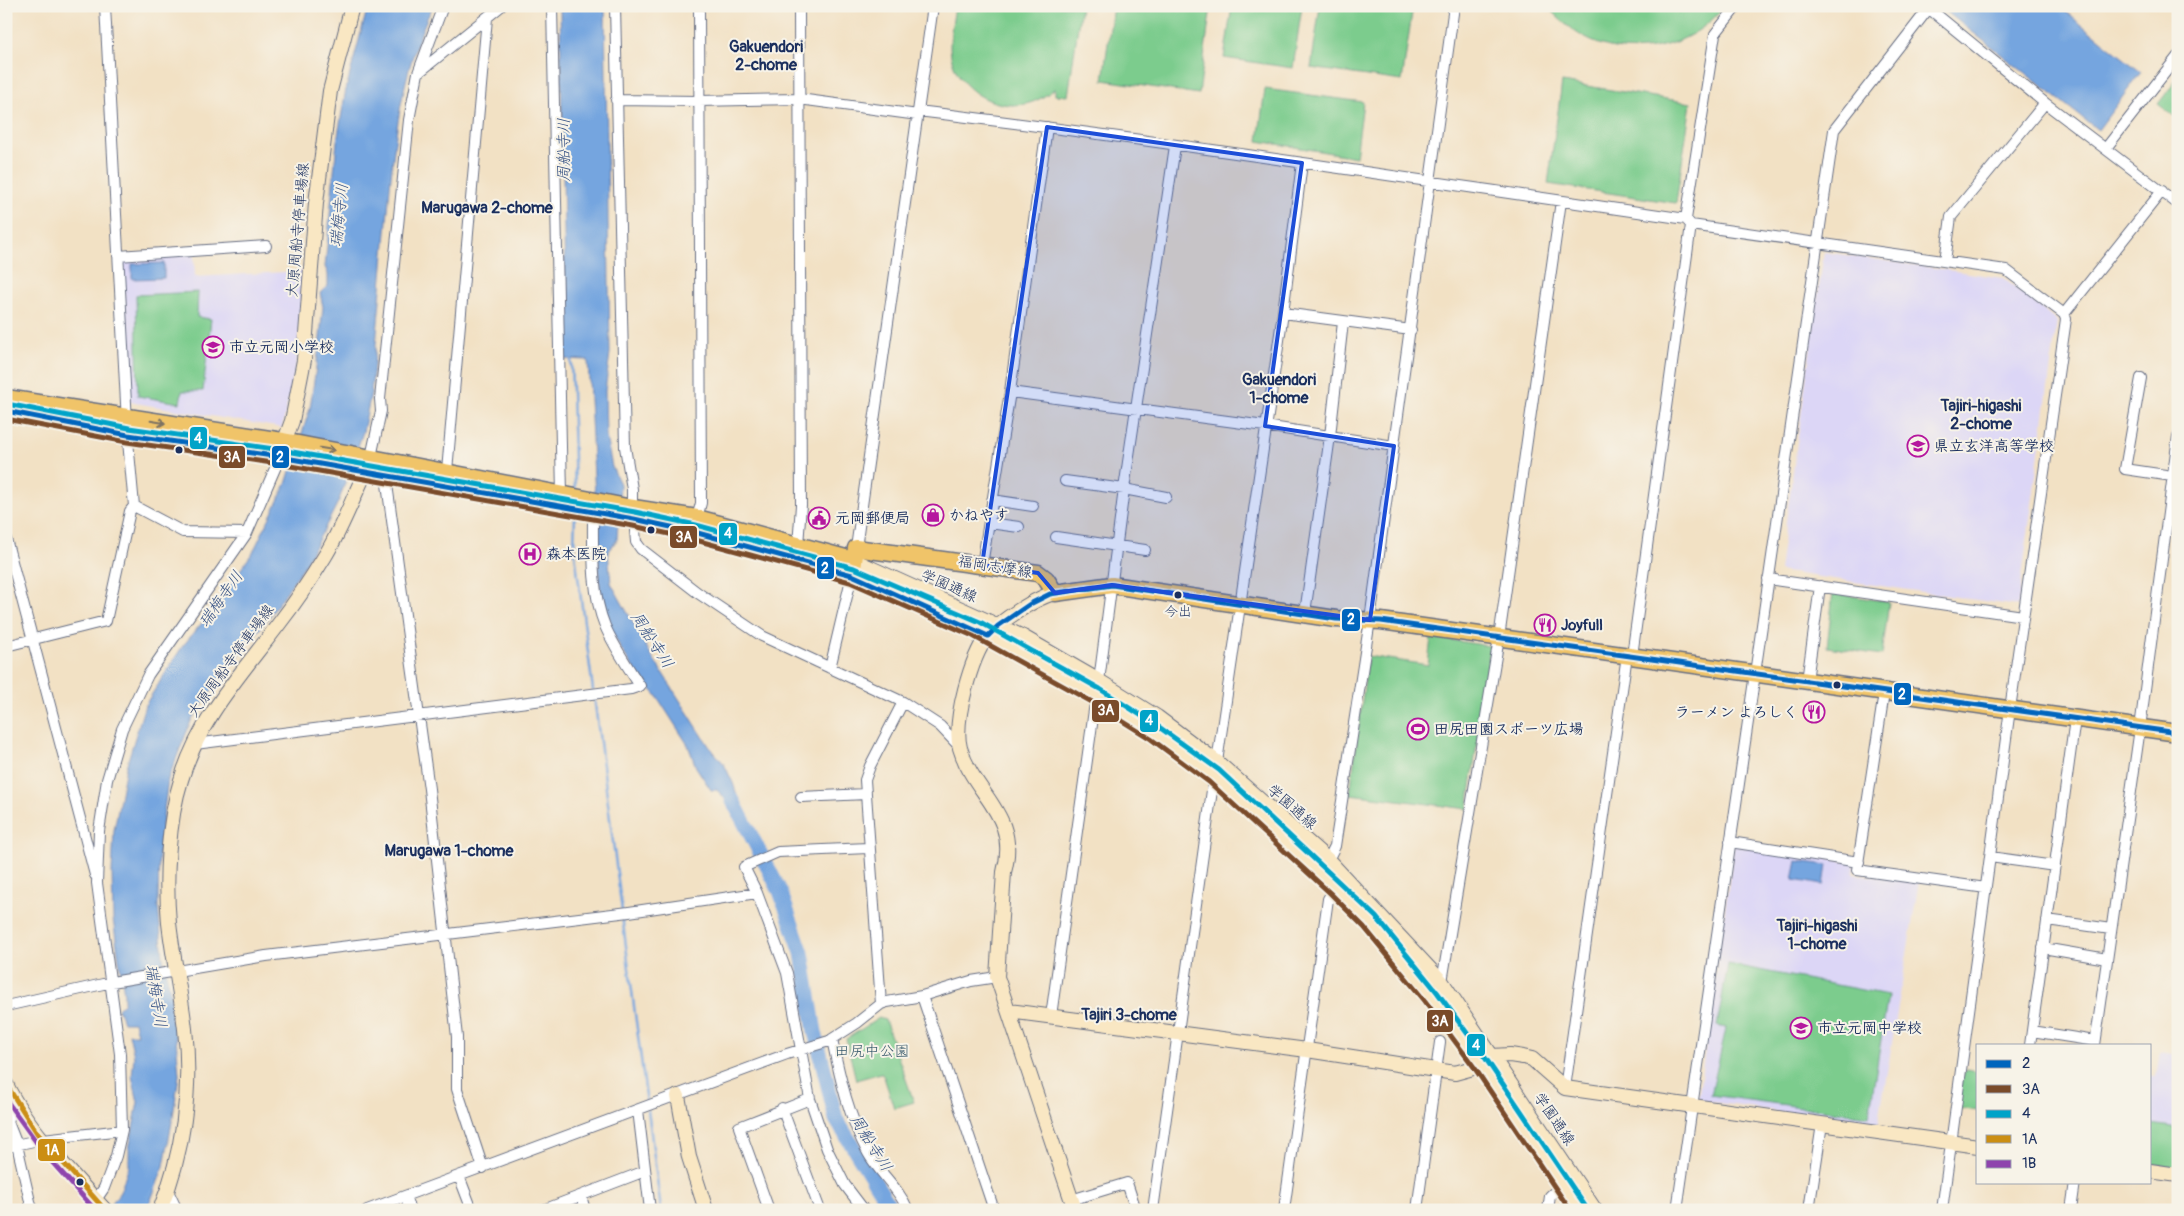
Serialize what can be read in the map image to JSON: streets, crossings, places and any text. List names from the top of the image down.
{
  "streets": {
    "main road": ["福岡志摩線"],
    "street": ["大原周船寺停車場線", "学園通線"]
  },
  "crossings": [
    ["大原周船寺停車場線", "福岡志摩線"],
    ["福岡志摩線", "学園通線"]
  ],
  "districts": [
    "Gakuendori 2-chome",
    "Marugawa 2-chome",
    "Gakuendori 1-chome",
    "Tajiri-higashi 2-chome",
    "Marugawa 1-chome",
    "Tajiri-higashi 1-chome",
    "Tajiri 3-chome"
  ],
  "water": ["周船寺川", "瑞梅寺川"],
  "parks": ["田尻中公園"],
  "places": {
    "school or university": ["市立元岡小学校", "県立玄洋高等学校", "市立元岡中学校"],
    "shop": ["かねやす"],
    "public building": ["元岡郵便局"],
    "hospital": ["森本医院"],
    "other": ["今出"],
    "restaurant": ["Joyfull", "ラーメン よろしく"],
    "sports": ["田尻田園スポーツ広場"]
  },
  "lines": [
    "transit line 4",
    "transit line 2",
    "transit line 3A",
    "transit line 1A",
    "transit line 1B"
  ],
  "legend": [
    "2",
    "3A",
    "4",
    "1A",
    "1B"
  ]
}
